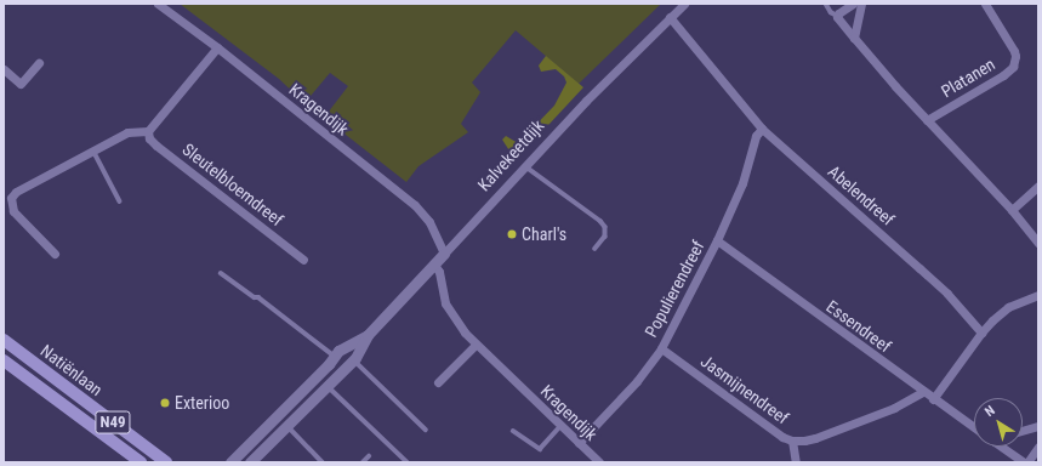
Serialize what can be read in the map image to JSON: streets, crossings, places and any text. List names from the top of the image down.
{
  "streets": {
    "main road": ["Natiënlaan", "N49"],
    "street": [
      "Platanen",
      "Kragendijk",
      "Kalvekeetdijk",
      "Sleutelbloemdreef",
      "Abelendreef",
      "Populierendreef",
      "Essendreef",
      "Jasmijnendreef"
    ]
  },
  "crossings": [
    ["Kragendijk", "Kalvekeetdijk"],
    ["Kragendijk", "Populierendreef"],
    ["Kalvekeetdijk", "Abelendreef"],
    ["Abelendreef", "Populierendreef"],
    ["Populierendreef", "Essendreef"],
    ["Populierendreef", "Jasmijnendreef"],
    ["Essendreef", "Jasmijnendreef"]
  ],
  "places": ["Charl's", "Exterioo"],
  "north": "top left"
}
